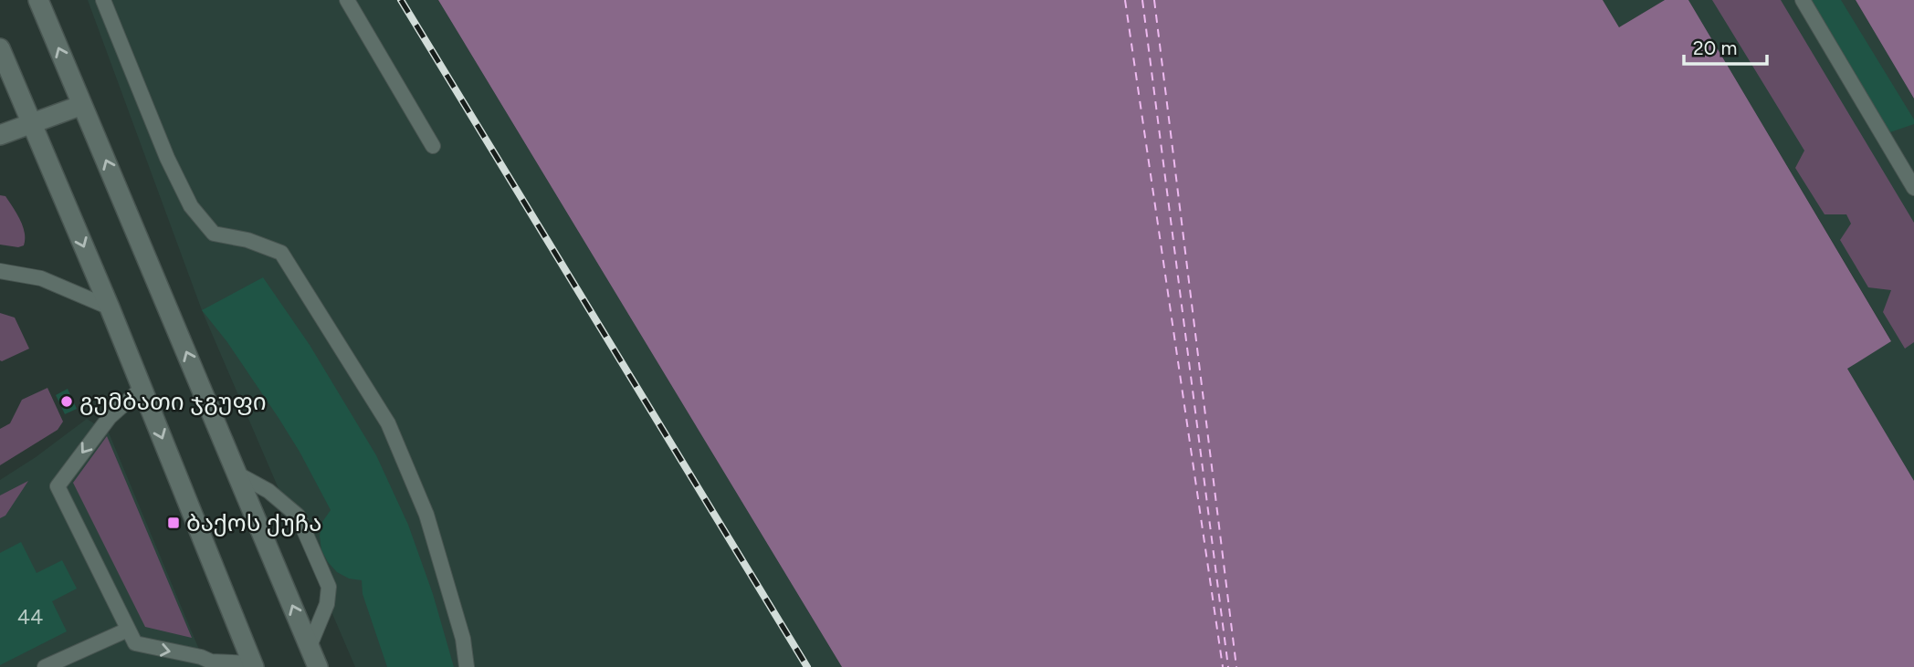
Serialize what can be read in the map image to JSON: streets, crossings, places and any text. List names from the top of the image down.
{
  "places": {
    "other": ["გუმბათი ჯგუფი"],
    "transit": ["ბაქოს ქუჩა"]
  },
  "house_numbers": ["44"],
  "scale_bar": "20 m"
}
